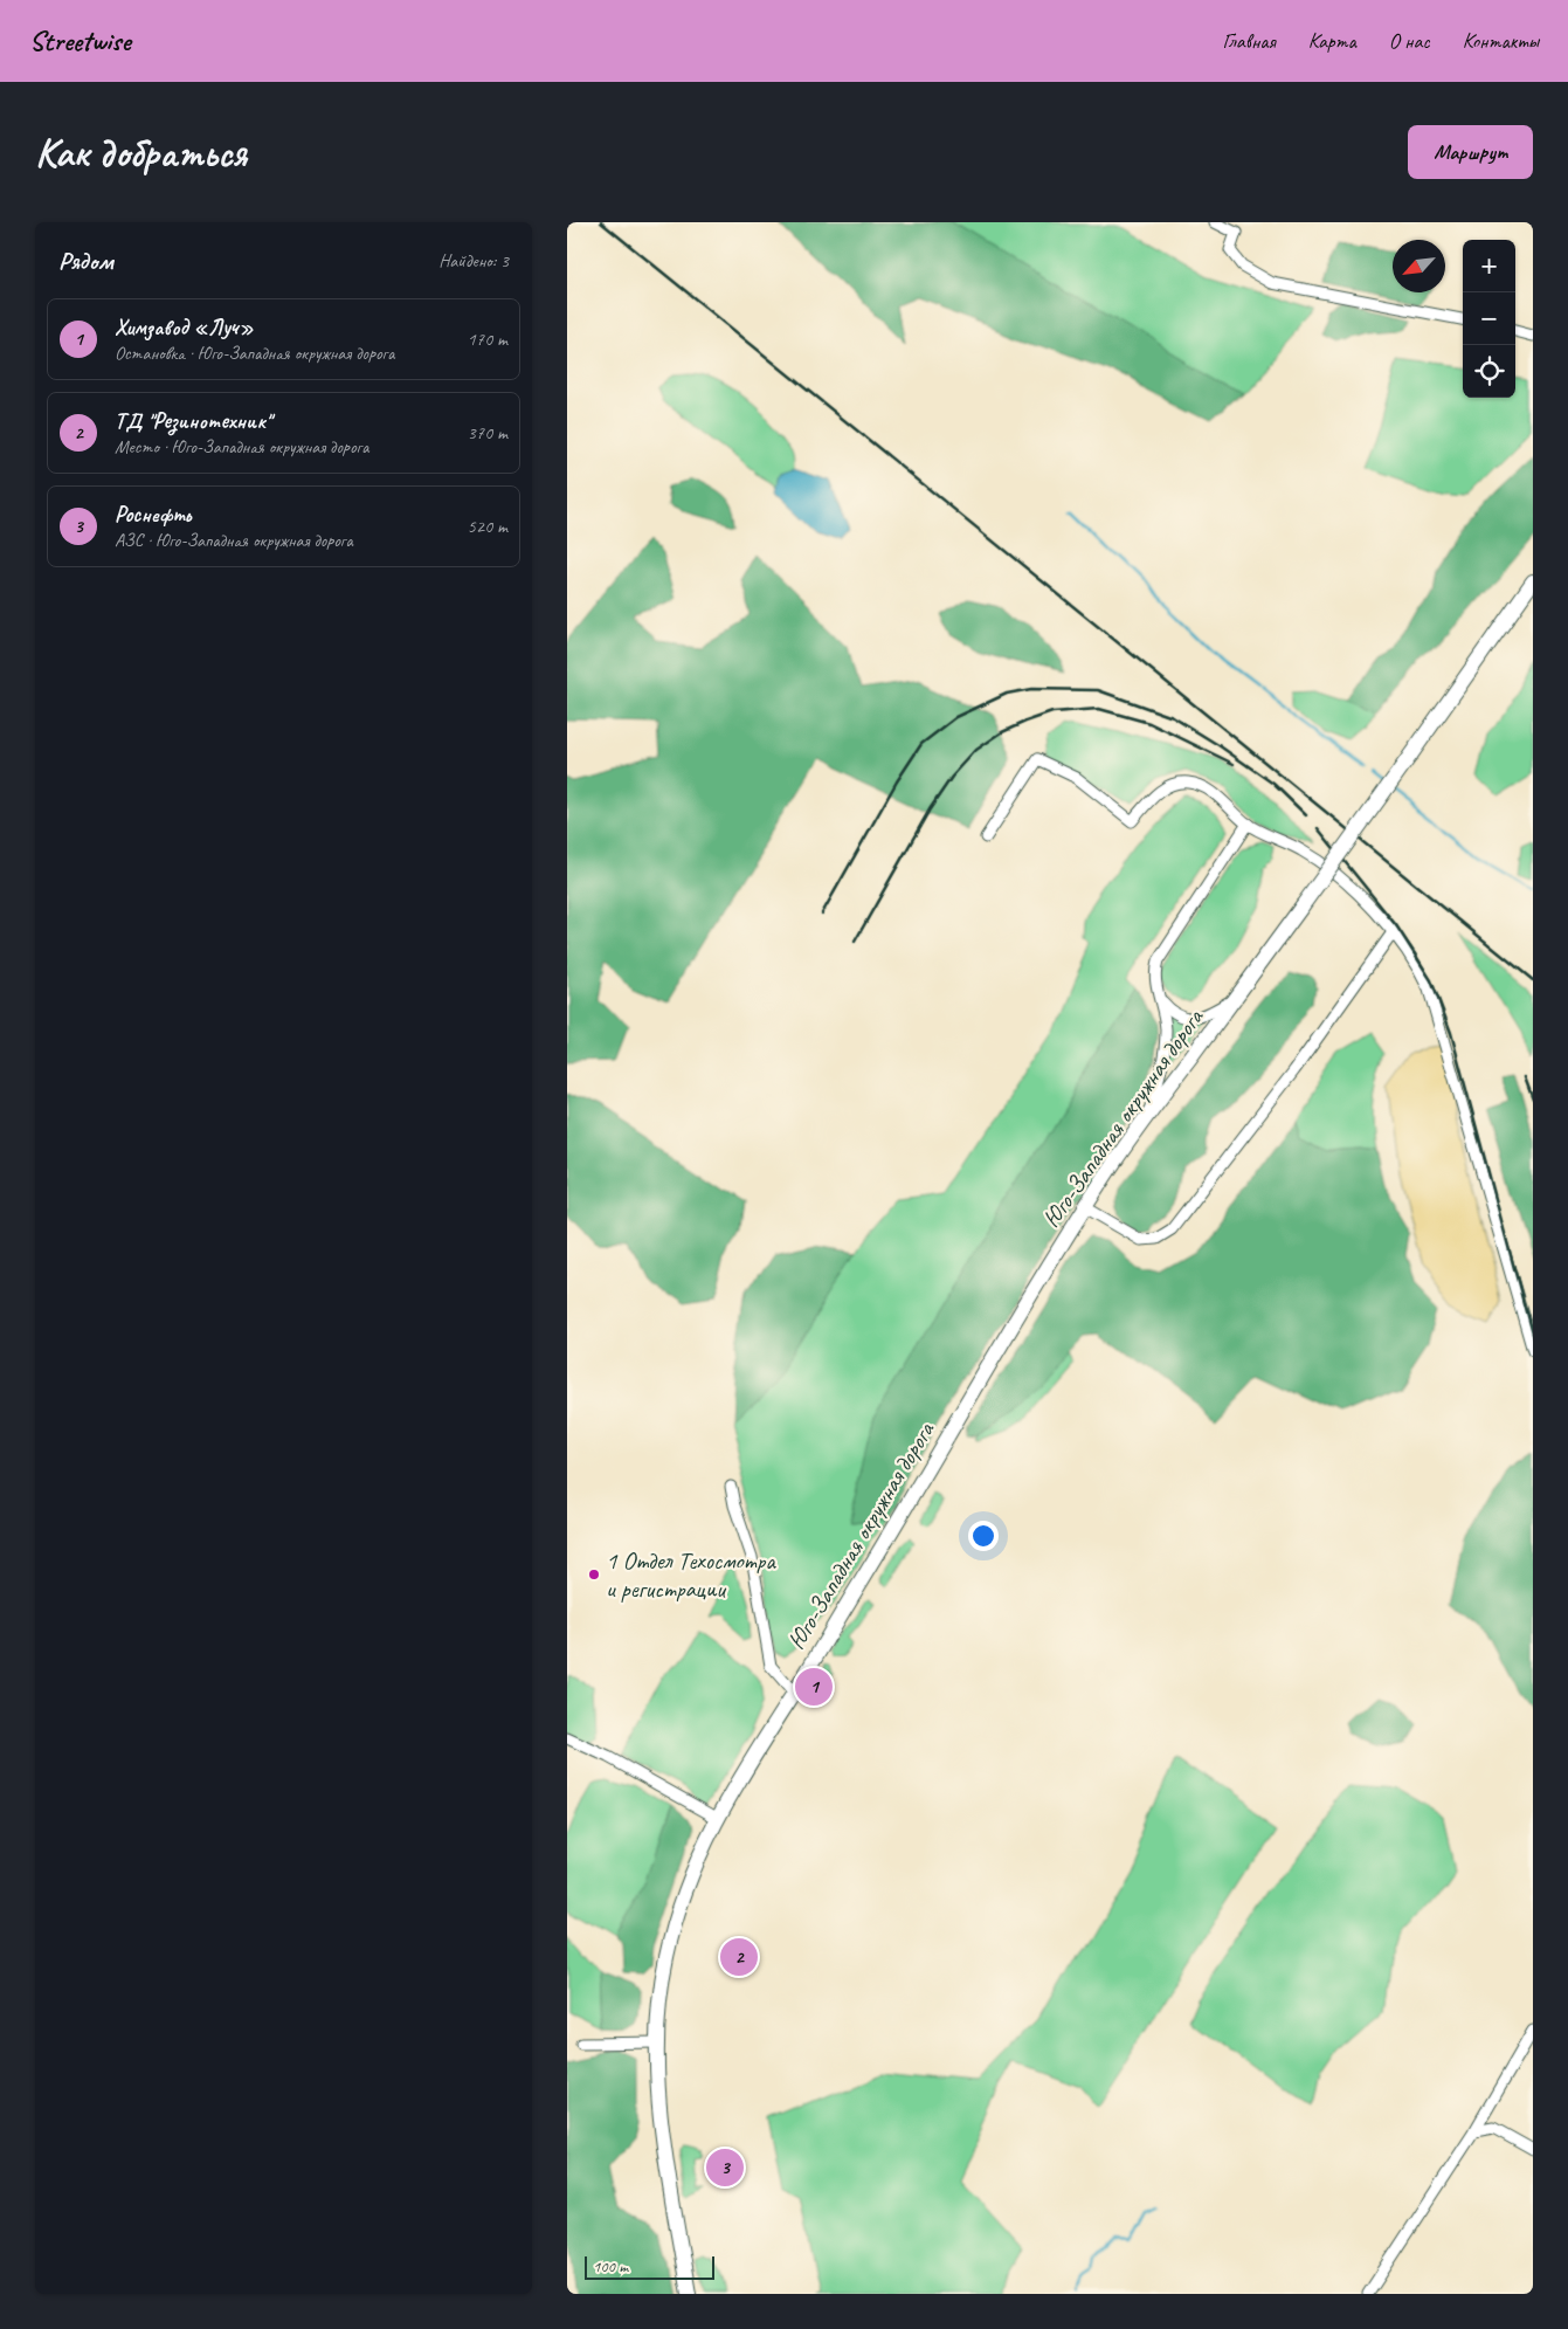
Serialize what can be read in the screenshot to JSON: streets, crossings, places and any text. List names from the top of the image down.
{
  "streets": {
    "highway": ["Юго-Западная окружная дорога"]
  },
  "places": ["1 Отдел Техосмотра и регистрации"],
  "scale_bar": "100 m",
  "north": "bottom left",
  "page": {
    "header": "Streetwise",
    "nav": [
      "Главная",
      "Карта",
      "О нас",
      "Контакты"
    ],
    "buttons": "Маршрут",
    "title": "Как добраться",
    "heading": ["Рядом", "Найдено: 3"],
    "map_buttons": ["+", "−"],
    "list": [
      {
        "mark": "1",
        "name": "Химзавод «Луч»",
        "note": "Остановка · Юго-Западная окружная дорога",
        "value": "170 m"
      },
      {
        "mark": "2",
        "name": "ТД \"Резинотехник\"",
        "note": "Место · Юго-Западная окружная дорога",
        "value": "370 m"
      },
      {
        "mark": "3",
        "name": "Роснефть",
        "note": "АЗС · Юго-Западная окружная дорога",
        "value": "520 m"
      }
    ],
    "pins": ["1", "2", "3"],
    "scale": "100 m"
  }
}
